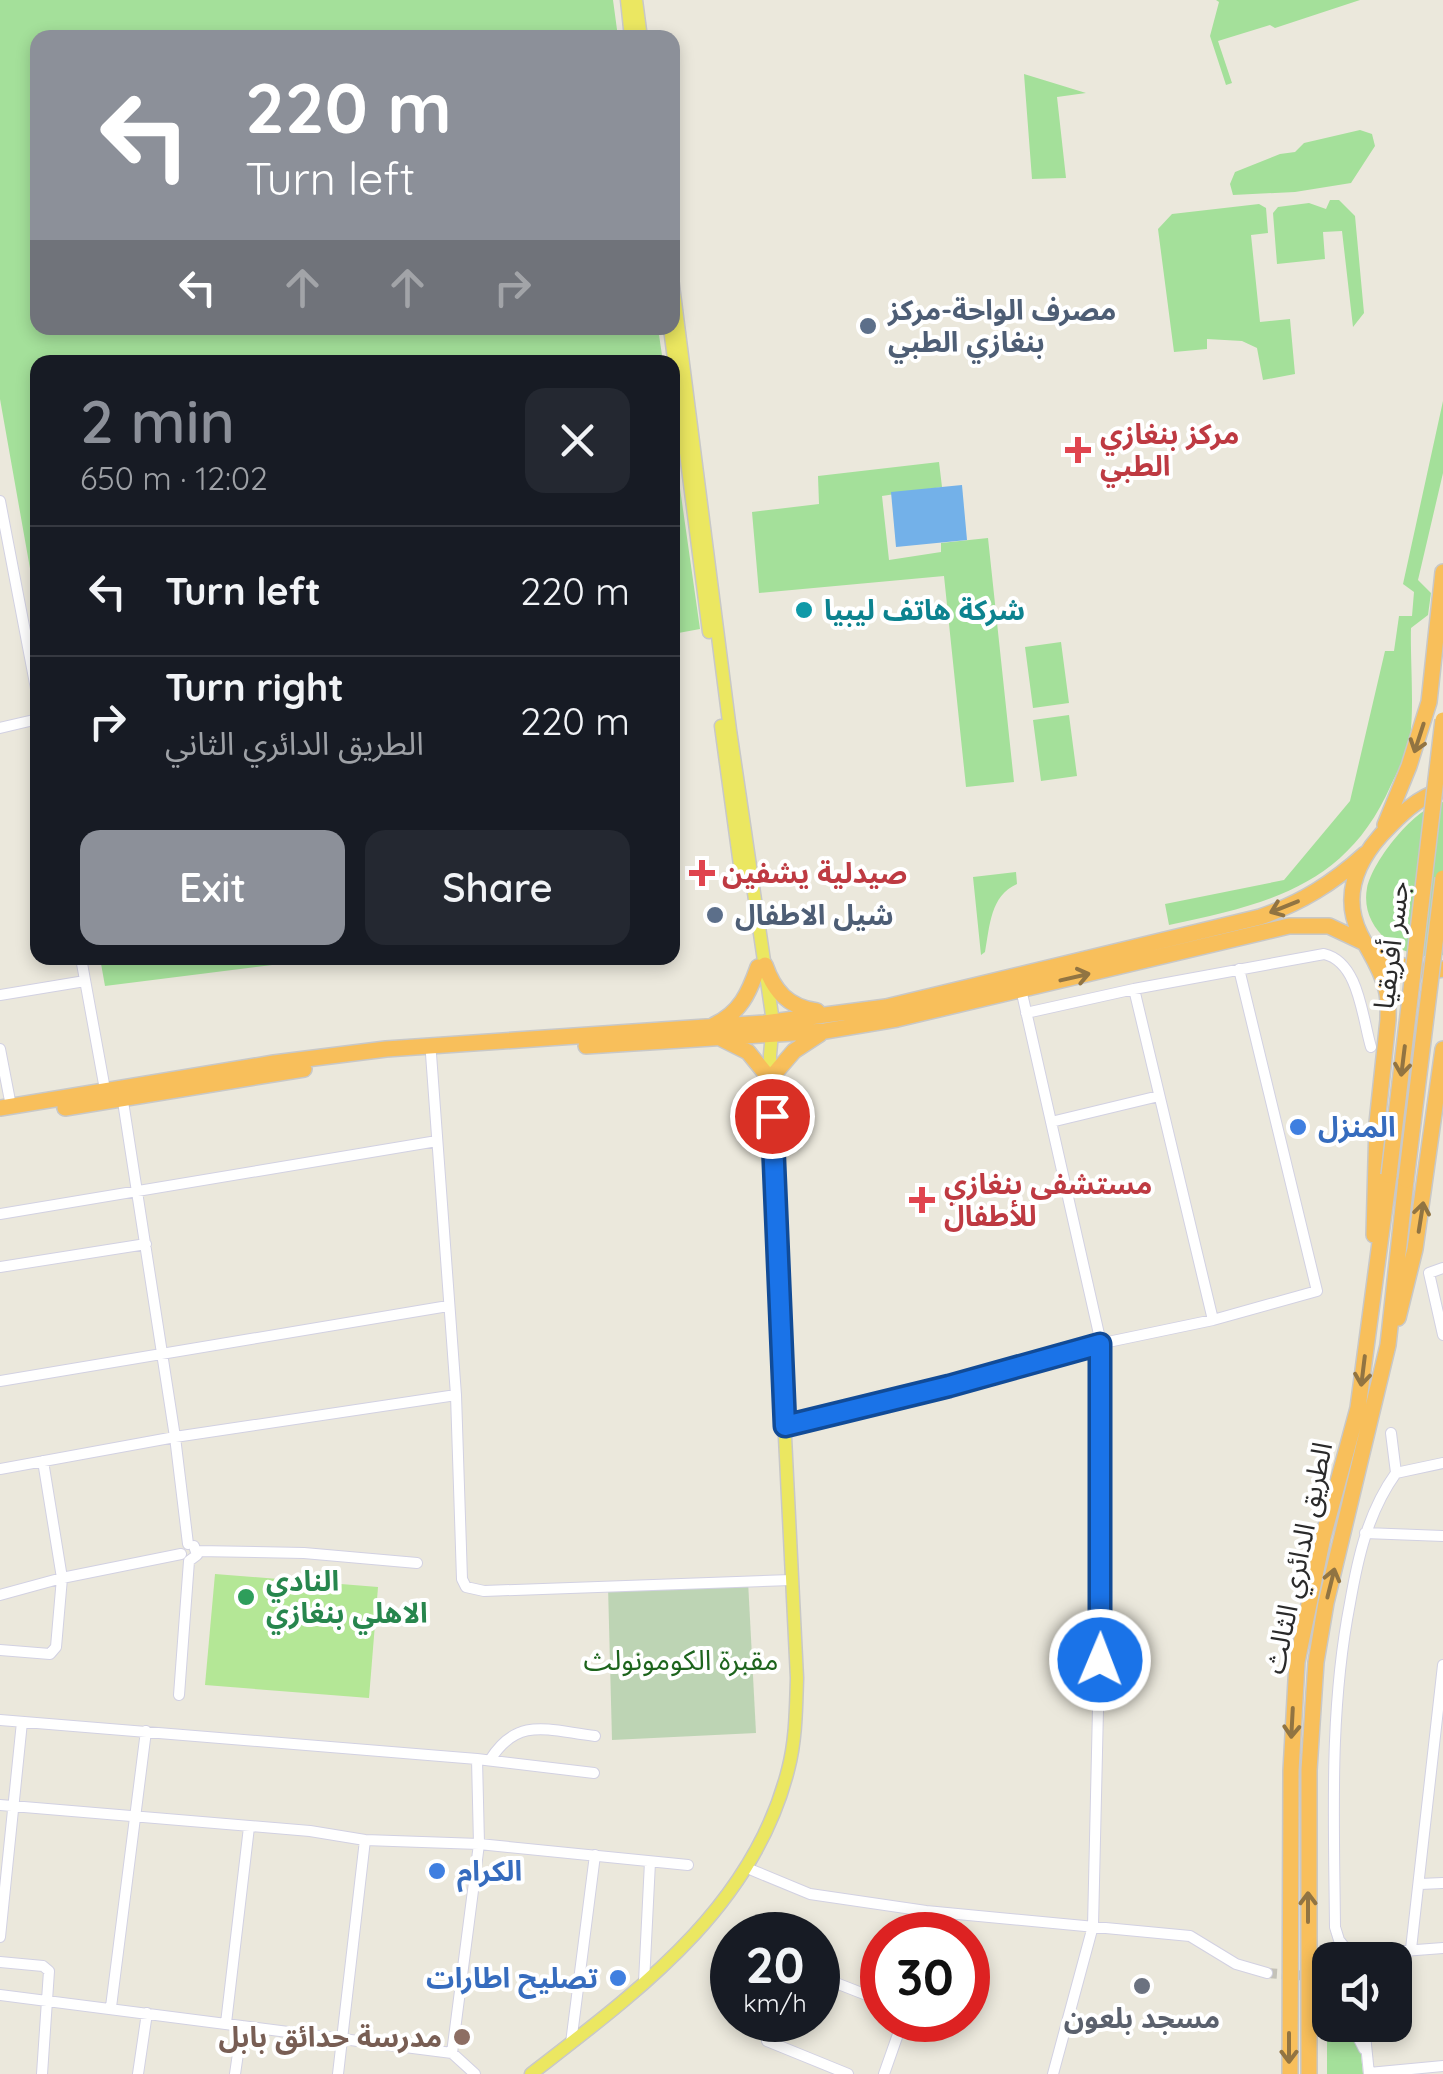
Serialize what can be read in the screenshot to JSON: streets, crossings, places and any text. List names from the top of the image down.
{
  "streets": {
    "highway": ["جسر أفريقيا", "الطريق الدائري الثالث"]
  },
  "crossings": [
    ["جسر أفريقيا", "الطريق الدائري الثالث"]
  ],
  "parks": ["مقبرة الكومونولث"],
  "places": {
    "other": [
      "مصرف الواحة-مركز بنغازي الطبي",
      "شركة هاتف ليبيا",
      "شيل الاطفال",
      "المنزل",
      "النادي الاهلي بنغازي",
      "الكرام",
      "تصليح اطارات",
      "مسجد بلعون",
      "مدرسة حدائق بابل"
    ],
    "health": ["مركز بنغازي الطبي", "صيدلية يشفين", "مستشفى بنغازي للأطفال"]
  },
  "page": {
    "turn": ["220 m", "Turn left"],
    "heading": ["2 min", "650 m · 12:02"],
    "list": [
      {
        "name": "Turn left",
        "value": "220 m"
      },
      {
        "name": "Turn right",
        "note": "الطريق الدائري الثاني",
        "value": "220 m"
      }
    ],
    "buttons": ["Exit", "Share"],
    "speed": "20 km/h",
    "limit": "30"
  }
}
